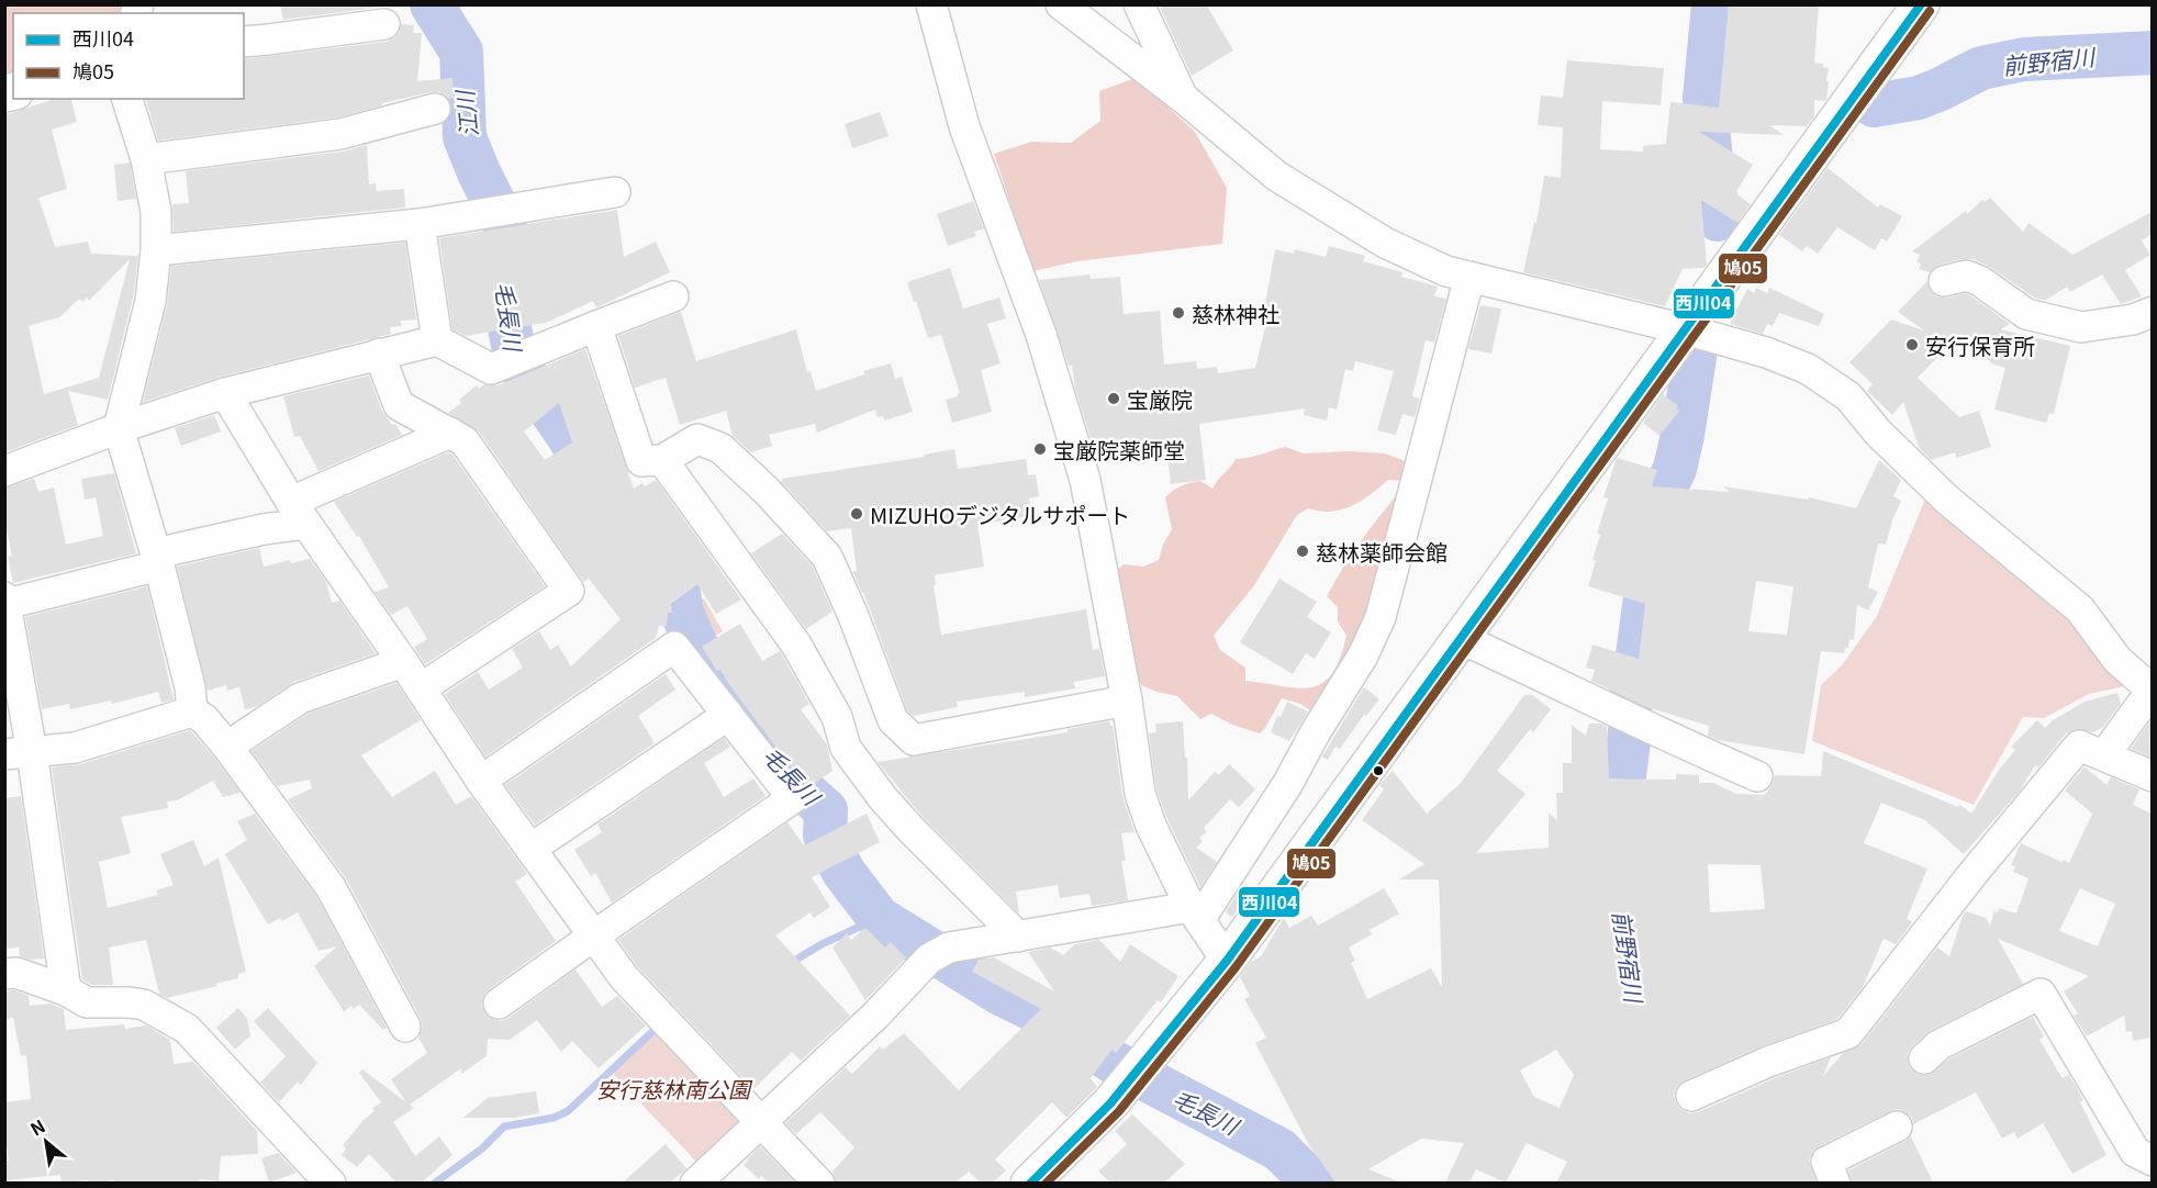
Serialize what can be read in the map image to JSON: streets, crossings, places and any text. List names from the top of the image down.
{
  "water": ["前野宿川", "江川", "毛長川"],
  "parks": ["安行慈林南公園"],
  "places": [
    "慈林神社",
    "安行保育所",
    "宝厳院",
    "宝厳院薬師堂",
    "MIZUHOデジタルサポート",
    "慈林薬師会館"
  ],
  "lines": ["transit line 西川04", "transit line 鳩05"],
  "legend": ["西川04", "鳩05"],
  "north": "top left"
}
